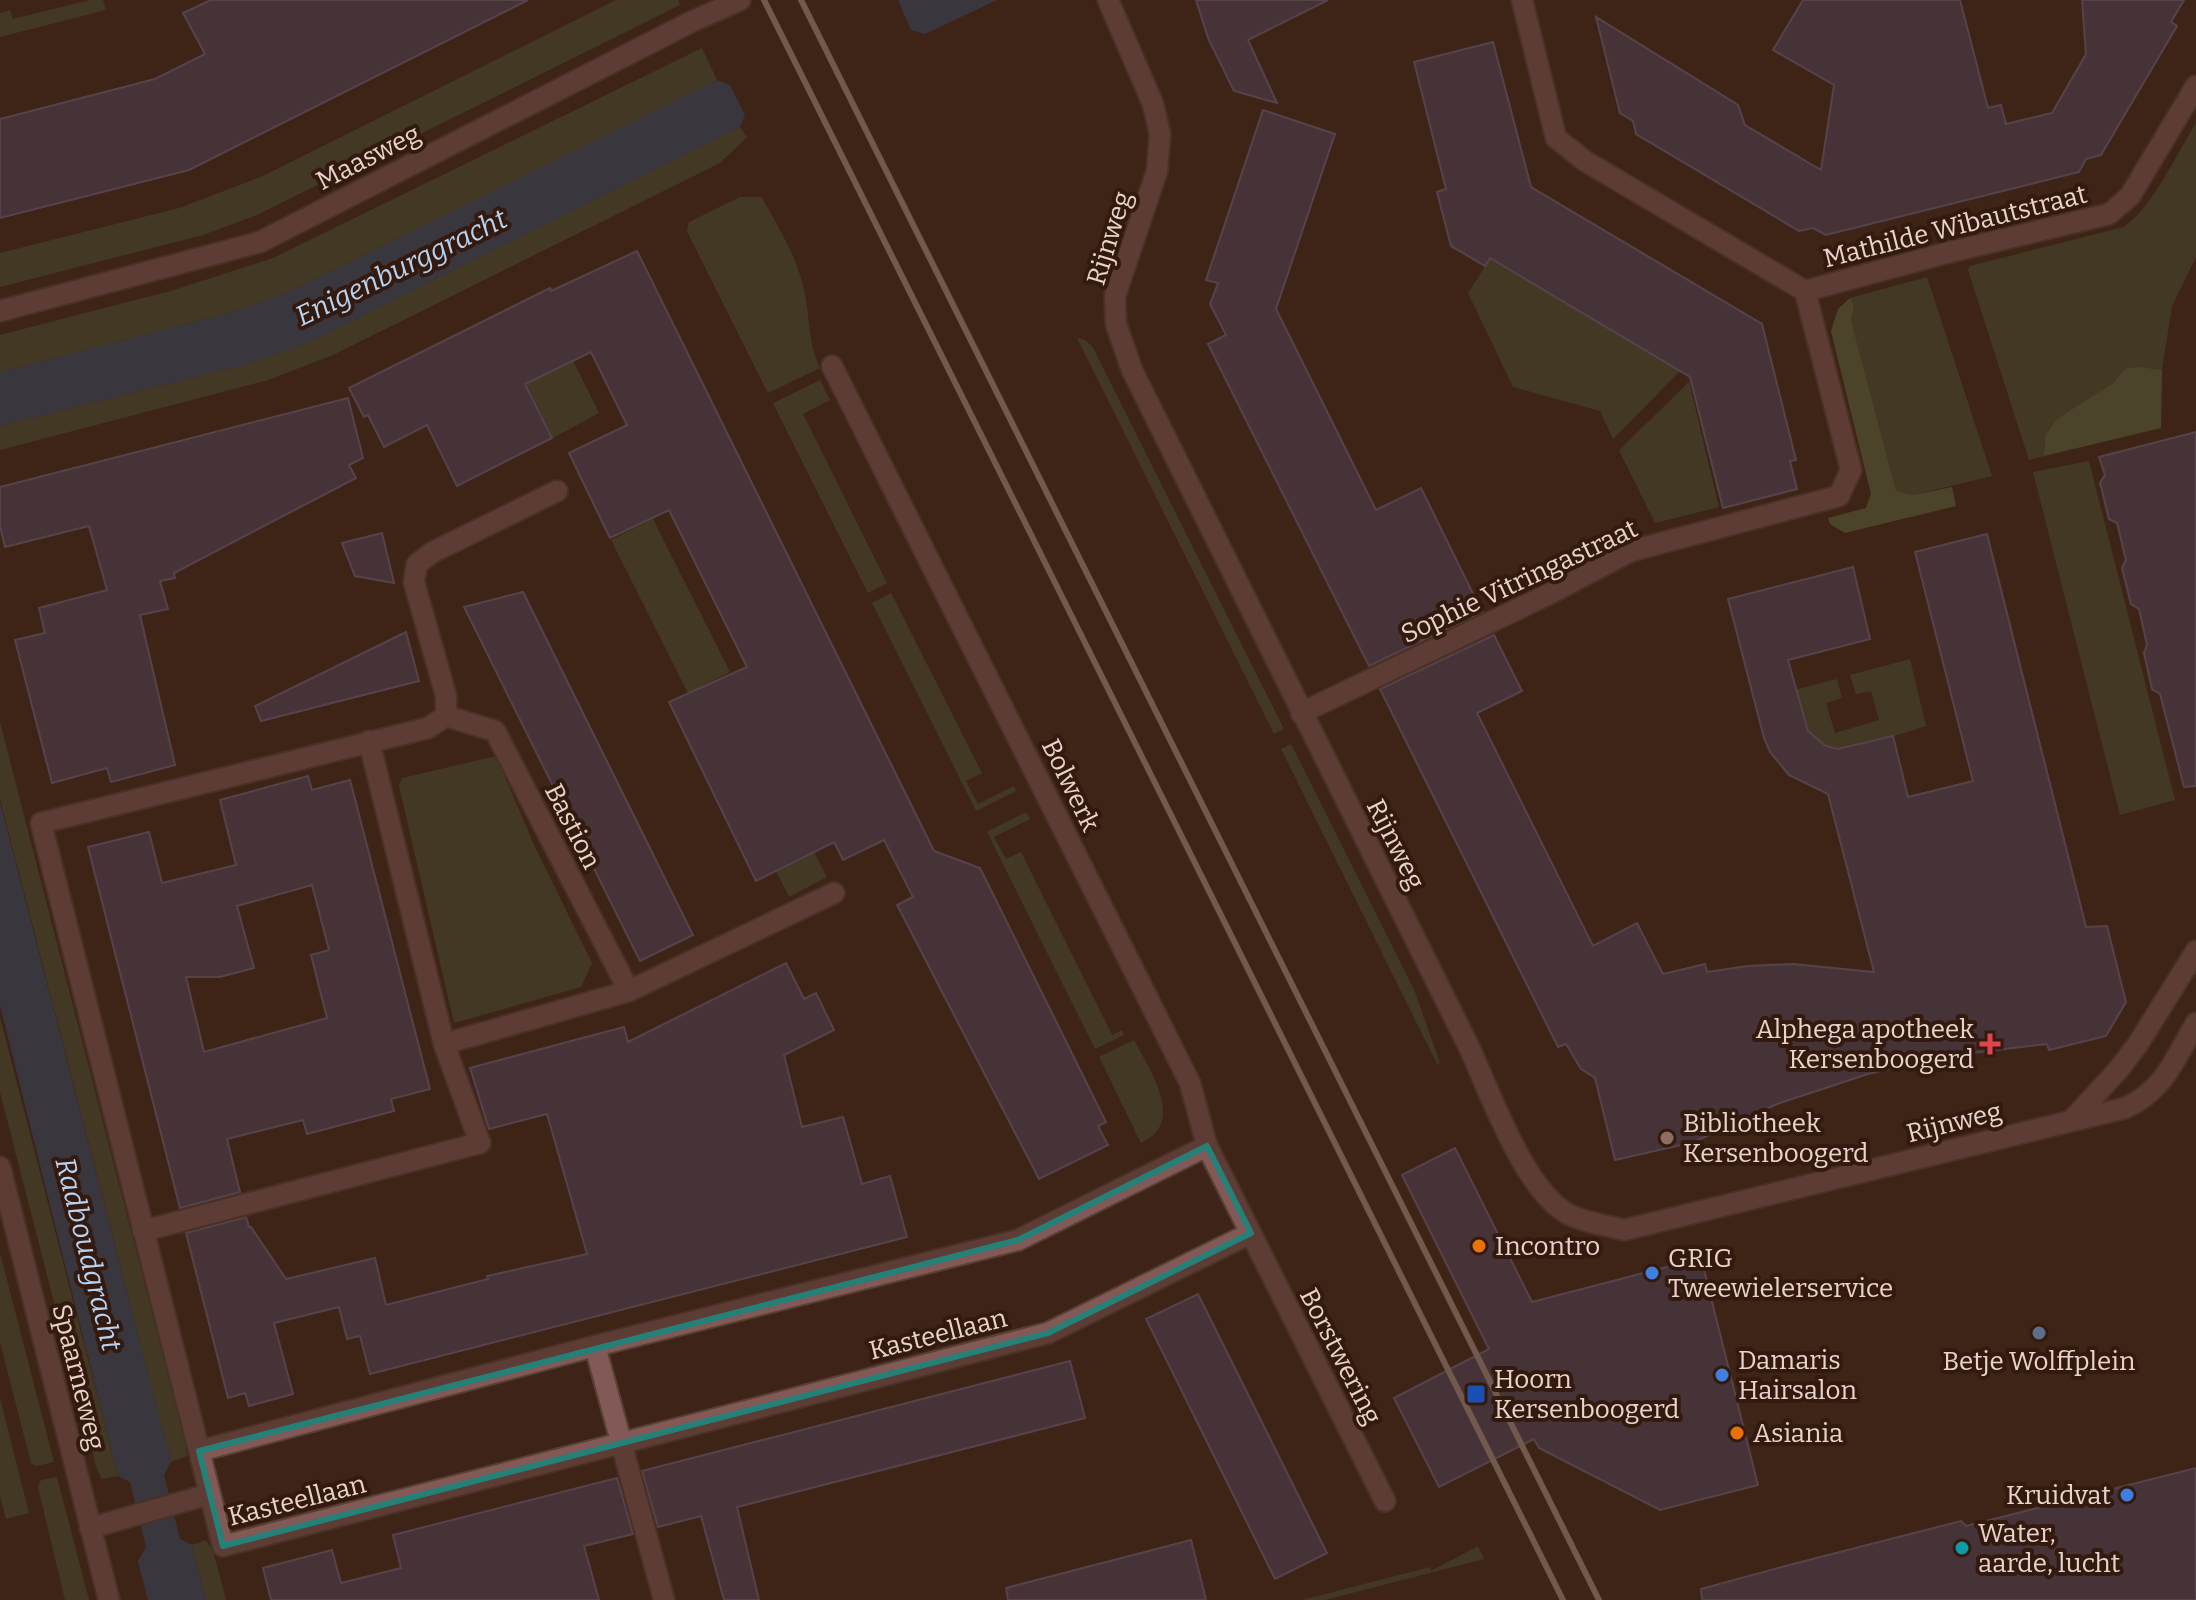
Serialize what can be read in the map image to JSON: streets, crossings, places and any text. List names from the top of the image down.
{
  "streets": {
    "street": [
      "Maasweg",
      "Mathilde Wibautstraat",
      "Rijnweg",
      "Sophie Vitringastraat",
      "Bolwerk",
      "Bastion",
      "Kasteellaan",
      "Borstwering",
      "Spaarneweg"
    ]
  },
  "crossings": [
    ["Mathilde Wibautstraat", "Sophie Vitringastraat"],
    ["Rijnweg", "Sophie Vitringastraat"],
    ["Bolwerk", "Kasteellaan"],
    ["Bolwerk", "Borstwering"],
    ["Kasteellaan", "Borstwering"]
  ],
  "water": ["Enigenburggracht", "Radboudgracht"],
  "places": {
    "health": ["Alphega apotheek Kersenboogerd"],
    "other": [
      "Bibliotheek Kersenboogerd",
      "Incontro",
      "GRIG Tweewielerservice",
      "Betje Wolffplein",
      "Damaris Hairsalon",
      "Asiania",
      "Kruidvat",
      "Water, aarde, lucht"
    ],
    "transit": ["Hoorn Kersenboogerd"]
  }
}
